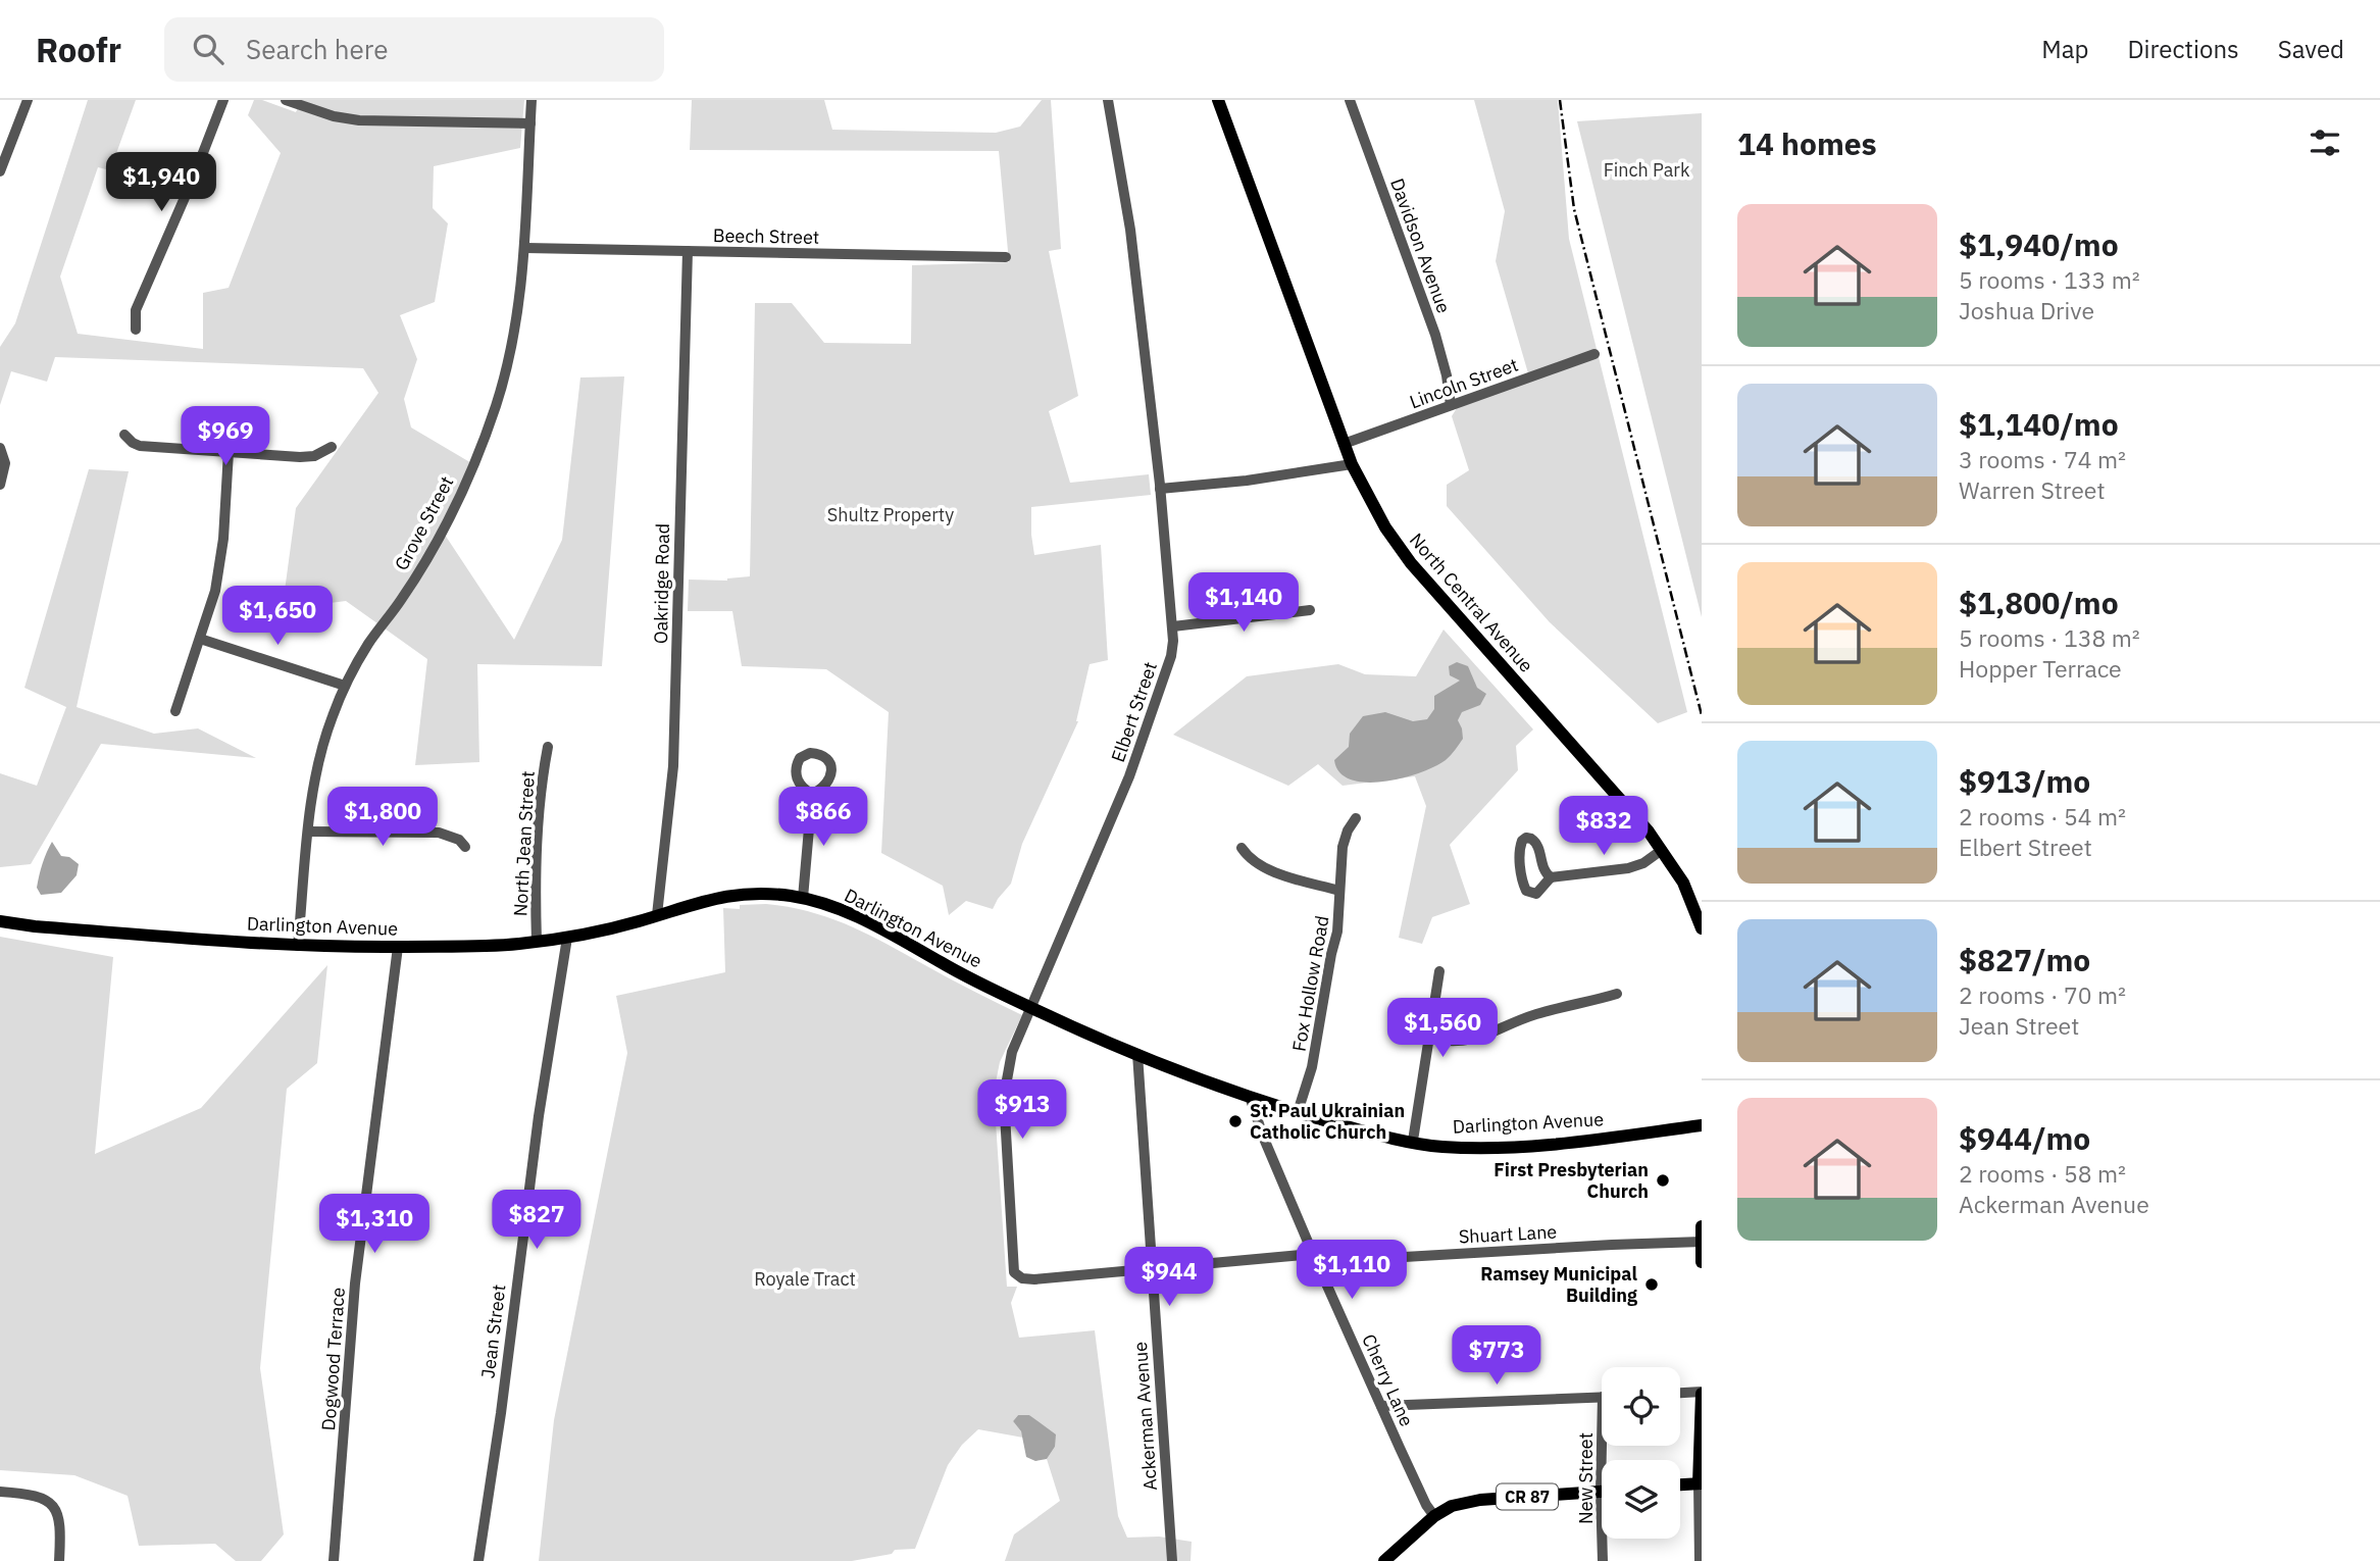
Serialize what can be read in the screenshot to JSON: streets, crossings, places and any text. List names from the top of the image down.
{
  "streets": {
    "main road": ["North Central Avenue", "Darlington Avenue", "CR 87"],
    "street": [
      "Beech Street",
      "Davidson Avenue",
      "Lincoln Street",
      "Grove Street",
      "Oakridge Road",
      "Elbert Street",
      "North Jean Street",
      "Fox Hollow Road",
      "Shuart Lane",
      "Jean Street",
      "Dogwood Terrace",
      "Cherry Lane",
      "Ackerman Avenue",
      "New Street"
    ]
  },
  "crossings": [
    ["Beech Street", "Grove Street"],
    ["Beech Street", "Oakridge Road"],
    ["Davidson Avenue", "Lincoln Street"],
    ["Lincoln Street", "North Central Avenue"],
    ["Grove Street", "Darlington Avenue"],
    ["Oakridge Road", "Darlington Avenue"],
    ["Elbert Street", "Darlington Avenue"],
    ["Elbert Street", "Shuart Lane"],
    ["North Jean Street", "Darlington Avenue"],
    ["Darlington Avenue", "Fox Hollow Road"],
    ["Darlington Avenue", "Jean Street"],
    ["Darlington Avenue", "Dogwood Terrace"],
    ["Darlington Avenue", "Cherry Lane"],
    ["Darlington Avenue", "Ackerman Avenue"],
    ["Shuart Lane", "Cherry Lane"],
    ["Shuart Lane", "Ackerman Avenue"],
    ["Cherry Lane", "CR 87"]
  ],
  "parks": ["Finch Park", "Shultz Property", "Royale Tract"],
  "places": ["St. Paul Ukrainian Catholic Church", "First Presbyterian Church", "Ramsey Municipal Building"],
  "page": {
    "header": "Roofr",
    "search": "Search here",
    "nav": ["Map", "Directions", "Saved"],
    "heading": "14 homes",
    "price": [
      "$1,940",
      "$969",
      "$1,140",
      "$1,650",
      "$1,800",
      "$866",
      "$832",
      "$1,560",
      "$913",
      "$827",
      "$1,310",
      "$1,110",
      "$944",
      "$773"
    ],
    "list": [
      {
        "name": "$1,940/mo",
        "note": "5 rooms · 133 m² · Joshua Drive"
      },
      {
        "name": "$1,140/mo",
        "note": "3 rooms · 74 m² · Warren Street"
      },
      {
        "name": "$1,800/mo",
        "note": "5 rooms · 138 m² · Hopper Terrace"
      },
      {
        "name": "$913/mo",
        "note": "2 rooms · 54 m² · Elbert Street"
      },
      {
        "name": "$827/mo",
        "note": "2 rooms · 70 m² · Jean Street"
      },
      {
        "name": "$944/mo",
        "note": "2 rooms · 58 m² · Ackerman Avenue"
      }
    ]
  }
}
